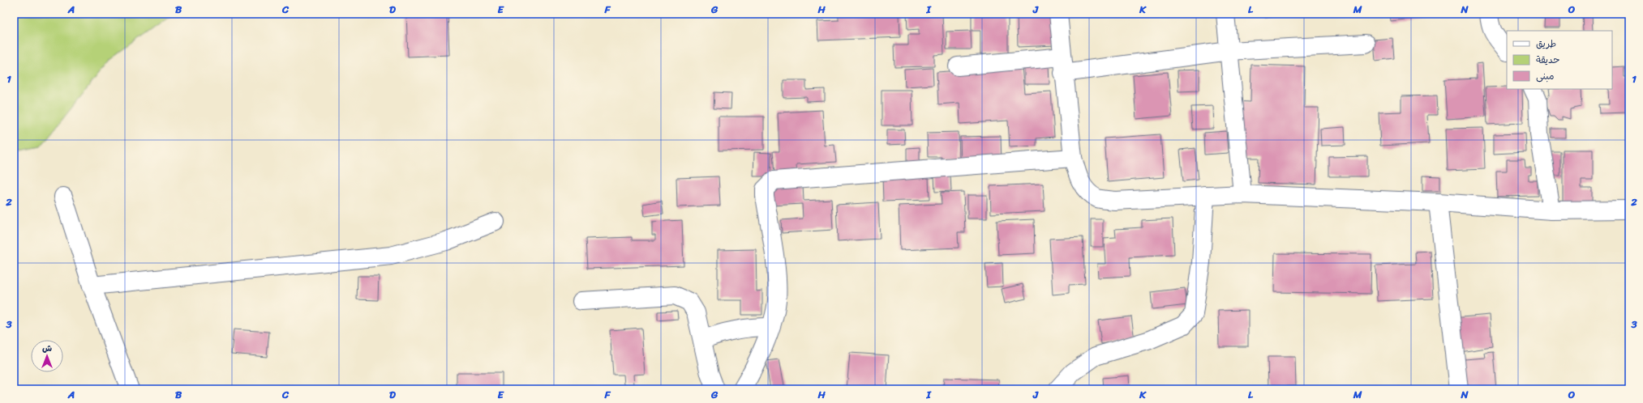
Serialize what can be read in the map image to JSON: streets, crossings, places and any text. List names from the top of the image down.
{
  "legend": ["طريق", "حديقة", "مبنى"],
  "north": "top",
  "grid": {
    "columns": [
      "A",
      "B",
      "C",
      "D",
      "E",
      "F",
      "G",
      "H",
      "I",
      "J",
      "K",
      "L",
      "M",
      "N",
      "O"
    ],
    "rows": ["1", "2", "3"]
  }
}
